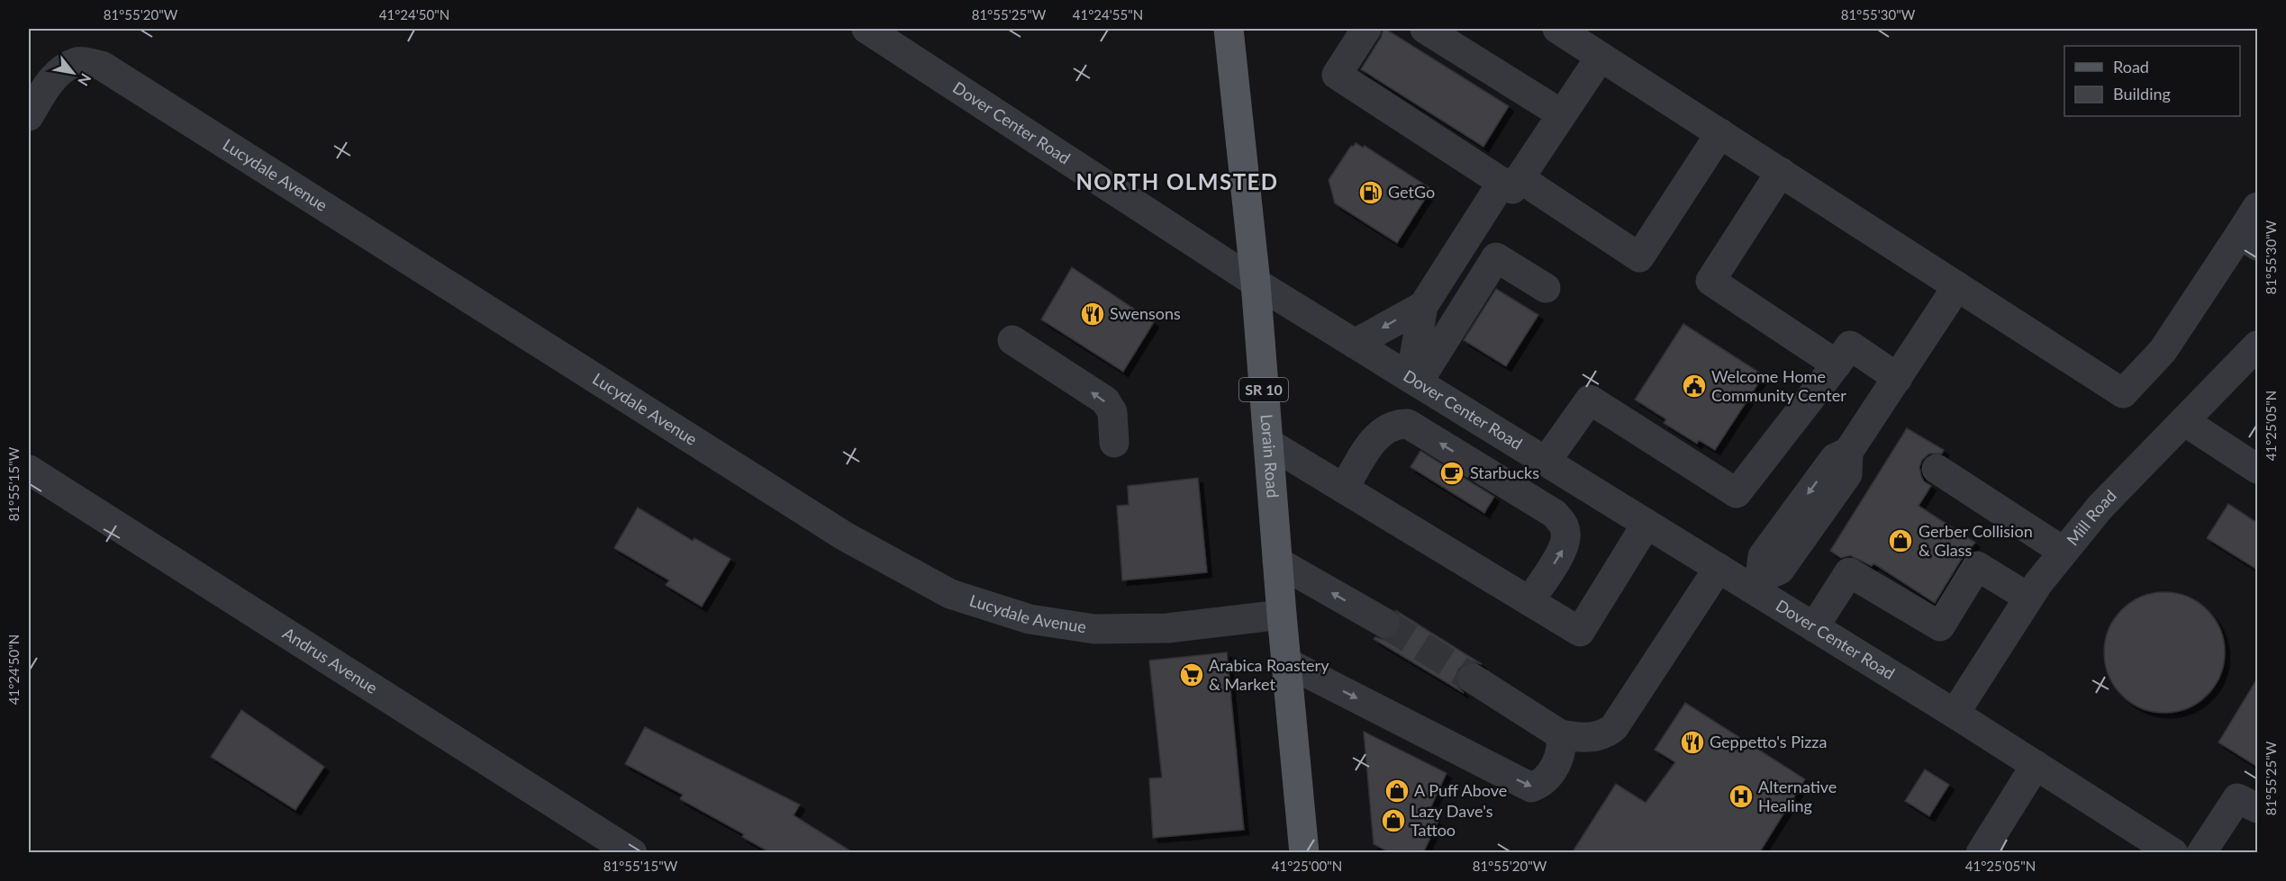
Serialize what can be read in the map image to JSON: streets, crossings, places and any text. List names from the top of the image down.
{
  "streets": {
    "main road": ["SR 10", "Lorain Road"],
    "street": [
      "Dover Center Road",
      "Lucydale Avenue",
      "Mill Road",
      "Andrus Avenue"
    ]
  },
  "crossings": [
    ["Dover Center Road", "Lorain Road"],
    ["Dover Center Road", "Mill Road"],
    ["Lucydale Avenue", "Lorain Road"]
  ],
  "districts": ["NORTH OLMSTED"],
  "places": {
    "fuel station": ["GetGo"],
    "restaurant": ["Swensons", "Geppetto's Pizza"],
    "public building": ["Welcome Home Community Center"],
    "cafe": ["Starbucks"],
    "shop": ["Gerber Collision & Glass", "A Puff Above", "Lazy Dave's Tattoo"],
    "supermarket": ["Arabica Roastery & Market"],
    "hospital": ["Alternative Healing"]
  },
  "legend": ["Road", "Building"],
  "north": "bottom right",
  "coordinates": [
    "81°55'20\"W",
    "41°24'50\"N",
    "81°55'25\"W",
    "41°24'55\"N",
    "81°55'30\"W",
    "41°25'05\"N",
    "81°55'15\"W",
    "41°25'00\"N"
  ]
}
